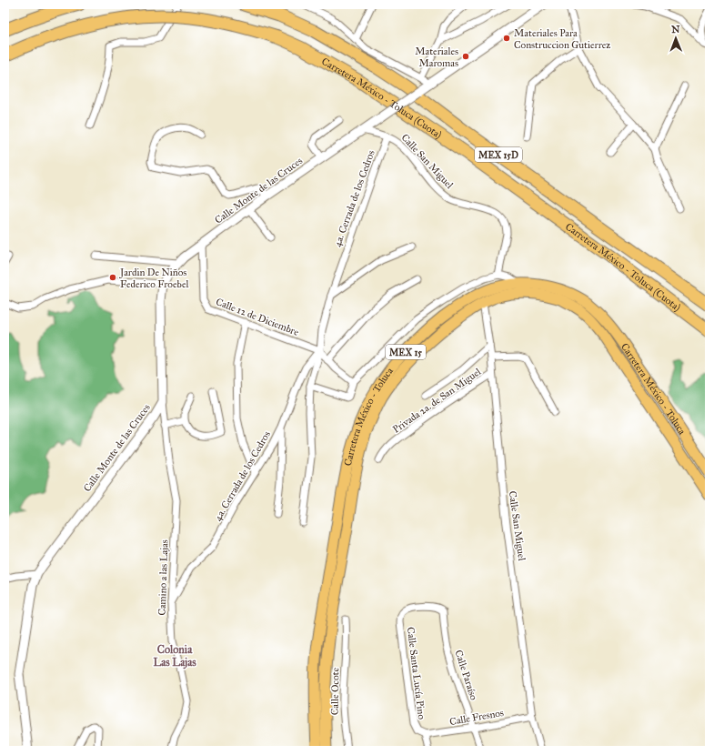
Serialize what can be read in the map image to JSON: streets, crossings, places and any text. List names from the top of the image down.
{
  "streets": {
    "highway": ["Carretera México - Toluca (Cuota)", "MEX 15D"],
    "main road": ["MEX 15", "Carretera México - Toluca"],
    "street": [
      "Calle San Miguel",
      "Calle Monte de las Cruces",
      "4a. Cerrada de los Cedros",
      "Calle 12 de Diciembre",
      "Privada 2a. de San Miguel",
      "Camino a las Lajas",
      "Calle Santa Lucía Pino",
      "Calle Paraíso",
      "Calle Ocote",
      "Calle Fresnos"
    ]
  },
  "crossings": [
    ["Calle San Miguel", "Calle Monte de las Cruces"],
    ["Calle San Miguel", "4a. Cerrada de los Cedros"],
    ["Calle San Miguel", "Carretera México - Toluca"],
    ["Calle San Miguel", "Privada 2a. de San Miguel"],
    ["Calle San Miguel", "Calle Fresnos"],
    ["Calle Monte de las Cruces", "Calle 12 de Diciembre"],
    ["Calle Monte de las Cruces", "Camino a las Lajas"],
    ["4a. Cerrada de los Cedros", "Calle 12 de Diciembre"],
    ["4a. Cerrada de los Cedros", "Camino a las Lajas"],
    ["Calle Santa Lucía Pino", "Calle Paraíso"],
    ["Calle Santa Lucía Pino", "Calle Fresnos"],
    ["Calle Paraíso", "Calle Fresnos"]
  ],
  "districts": ["Colonia Las Lajas"],
  "places": ["Materiales Para Construccion Gutierrez", "Materiales Maromas", "Jardin De Niños Federico Froebel"],
  "north": "top"
}
